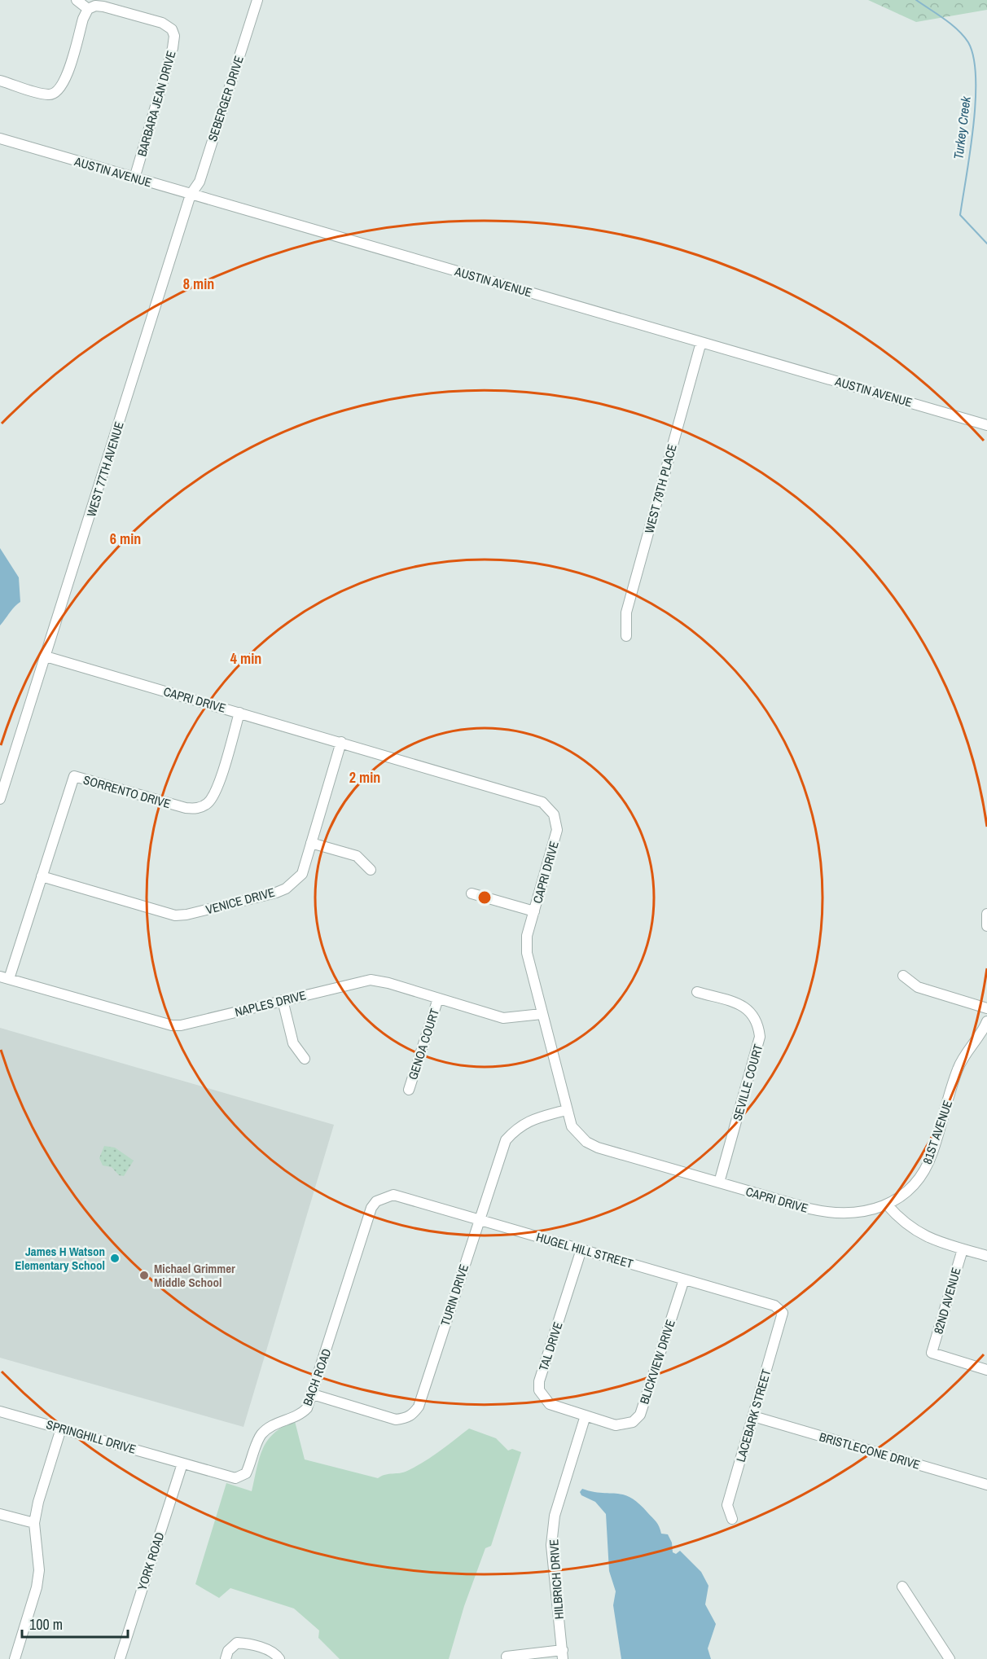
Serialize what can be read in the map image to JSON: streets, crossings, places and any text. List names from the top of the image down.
{
  "streets": {
    "street": [
      "SEBERGER DRIVE",
      "BARBARA JEAN DRIVE",
      "AUSTIN AVENUE",
      "WEST 77TH AVENUE",
      "WEST 79TH PLACE",
      "CAPRI DRIVE",
      "SORRENTO DRIVE",
      "VENICE DRIVE",
      "NAPLES DRIVE",
      "GENOA COURT",
      "SEVILLE COURT",
      "81ST AVENUE",
      "HUGEL HILL STREET",
      "TURIN DRIVE",
      "82ND AVENUE",
      "TAL DRIVE",
      "BLICKVIEW DRIVE",
      "BACH ROAD",
      "LACEBARK STREET",
      "SPRINGHILL DRIVE",
      "BRISTLECONE DRIVE",
      "YORK ROAD",
      "HILBRICH DRIVE"
    ]
  },
  "crossings": [
    ["SEBERGER DRIVE", "AUSTIN AVENUE"],
    ["SEBERGER DRIVE", "WEST 77TH AVENUE"],
    ["BARBARA JEAN DRIVE", "AUSTIN AVENUE"],
    ["AUSTIN AVENUE", "WEST 77TH AVENUE"],
    ["AUSTIN AVENUE", "WEST 79TH PLACE"],
    ["WEST 77TH AVENUE", "CAPRI DRIVE"],
    ["CAPRI DRIVE", "SORRENTO DRIVE"],
    ["CAPRI DRIVE", "VENICE DRIVE"],
    ["CAPRI DRIVE", "NAPLES DRIVE"],
    ["CAPRI DRIVE", "SEVILLE COURT"],
    ["CAPRI DRIVE", "81ST AVENUE"],
    ["CAPRI DRIVE", "TURIN DRIVE"],
    ["SORRENTO DRIVE", "VENICE DRIVE"],
    ["SORRENTO DRIVE", "NAPLES DRIVE"],
    ["NAPLES DRIVE", "GENOA COURT"],
    ["HUGEL HILL STREET", "TURIN DRIVE"],
    ["HUGEL HILL STREET", "TAL DRIVE"],
    ["HUGEL HILL STREET", "BLICKVIEW DRIVE"],
    ["HUGEL HILL STREET", "BACH ROAD"],
    ["HUGEL HILL STREET", "LACEBARK STREET"],
    ["TURIN DRIVE", "BACH ROAD"],
    ["TAL DRIVE", "BLICKVIEW DRIVE"],
    ["TAL DRIVE", "HILBRICH DRIVE"],
    ["BLICKVIEW DRIVE", "HILBRICH DRIVE"],
    ["BACH ROAD", "SPRINGHILL DRIVE"],
    ["BACH ROAD", "YORK ROAD"],
    ["LACEBARK STREET", "BRISTLECONE DRIVE"],
    ["SPRINGHILL DRIVE", "YORK ROAD"]
  ],
  "water": ["Turkey Creek"],
  "places": ["James H Watson Elementary School", "Michael Grimmer Middle School"],
  "scale_bar": "100 m",
  "rings": [
    "8 min",
    "6 min",
    "4 min",
    "2 min"
  ]
}
